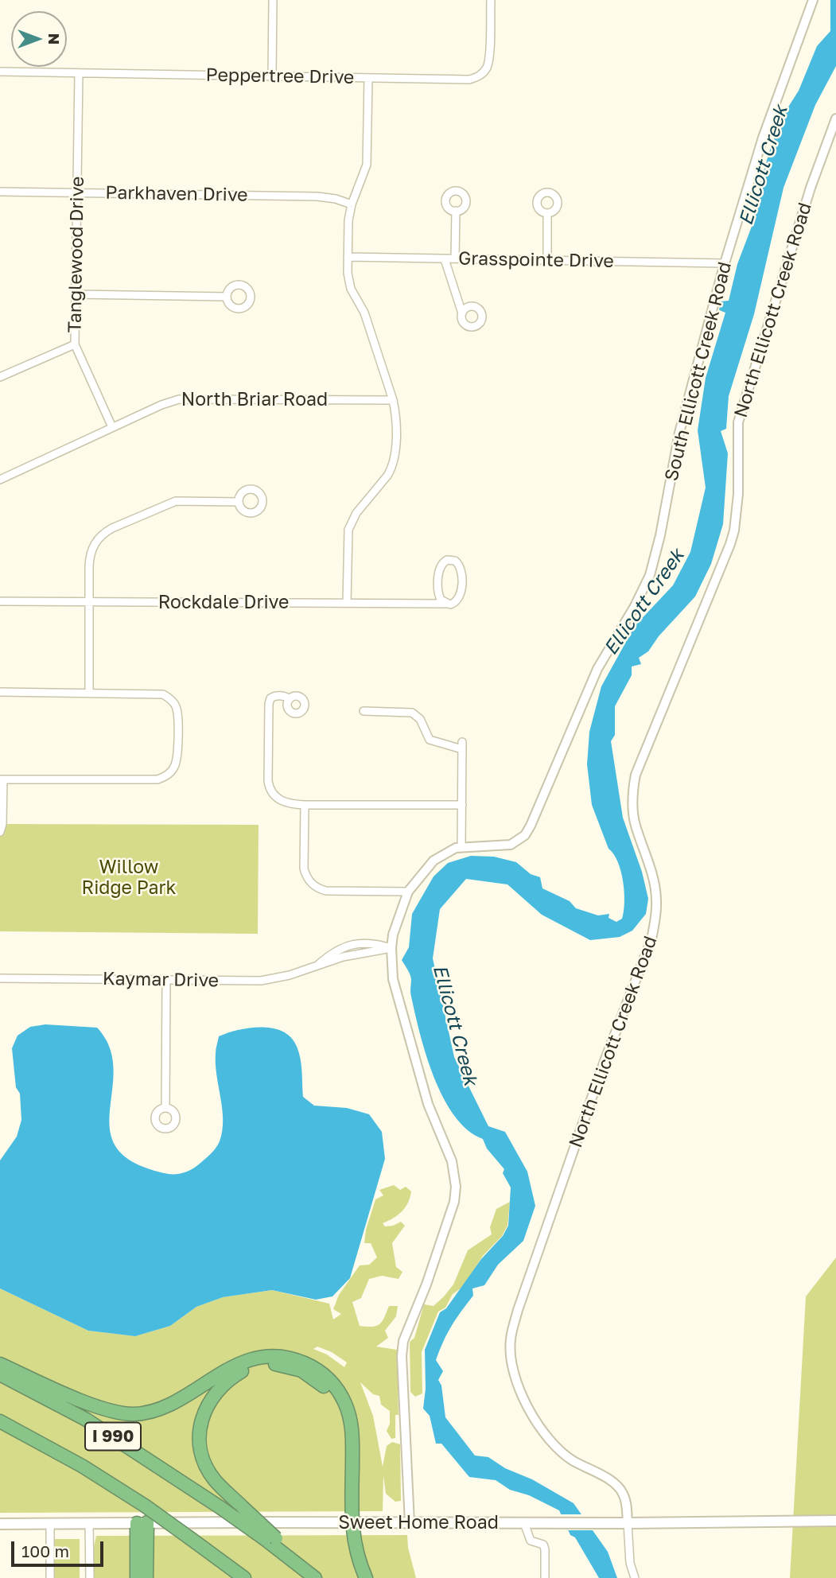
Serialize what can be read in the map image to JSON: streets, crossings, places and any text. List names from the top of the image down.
{
  "streets": {
    "highway": ["I 990"],
    "main road": ["Sweet Home Road"],
    "street": [
      "Peppertree Drive",
      "Parkhaven Drive",
      "Tanglewood Drive",
      "Grasspointe Drive",
      "North Ellicott Creek Road",
      "South Ellicott Creek Road",
      "North Briar Road",
      "Rockdale Drive",
      "Kaymar Drive"
    ]
  },
  "crossings": [
    ["Peppertree Drive", "Tanglewood Drive"],
    ["Parkhaven Drive", "Tanglewood Drive"],
    ["Tanglewood Drive", "North Briar Road"],
    ["Grasspointe Drive", "South Ellicott Creek Road"],
    ["North Ellicott Creek Road", "Sweet Home Road"],
    ["South Ellicott Creek Road", "Kaymar Drive"],
    ["South Ellicott Creek Road", "Sweet Home Road"]
  ],
  "water": ["Ellicott Creek"],
  "parks": ["Willow Ridge Park"],
  "scale_bar": "100 m",
  "north": "right"
}
